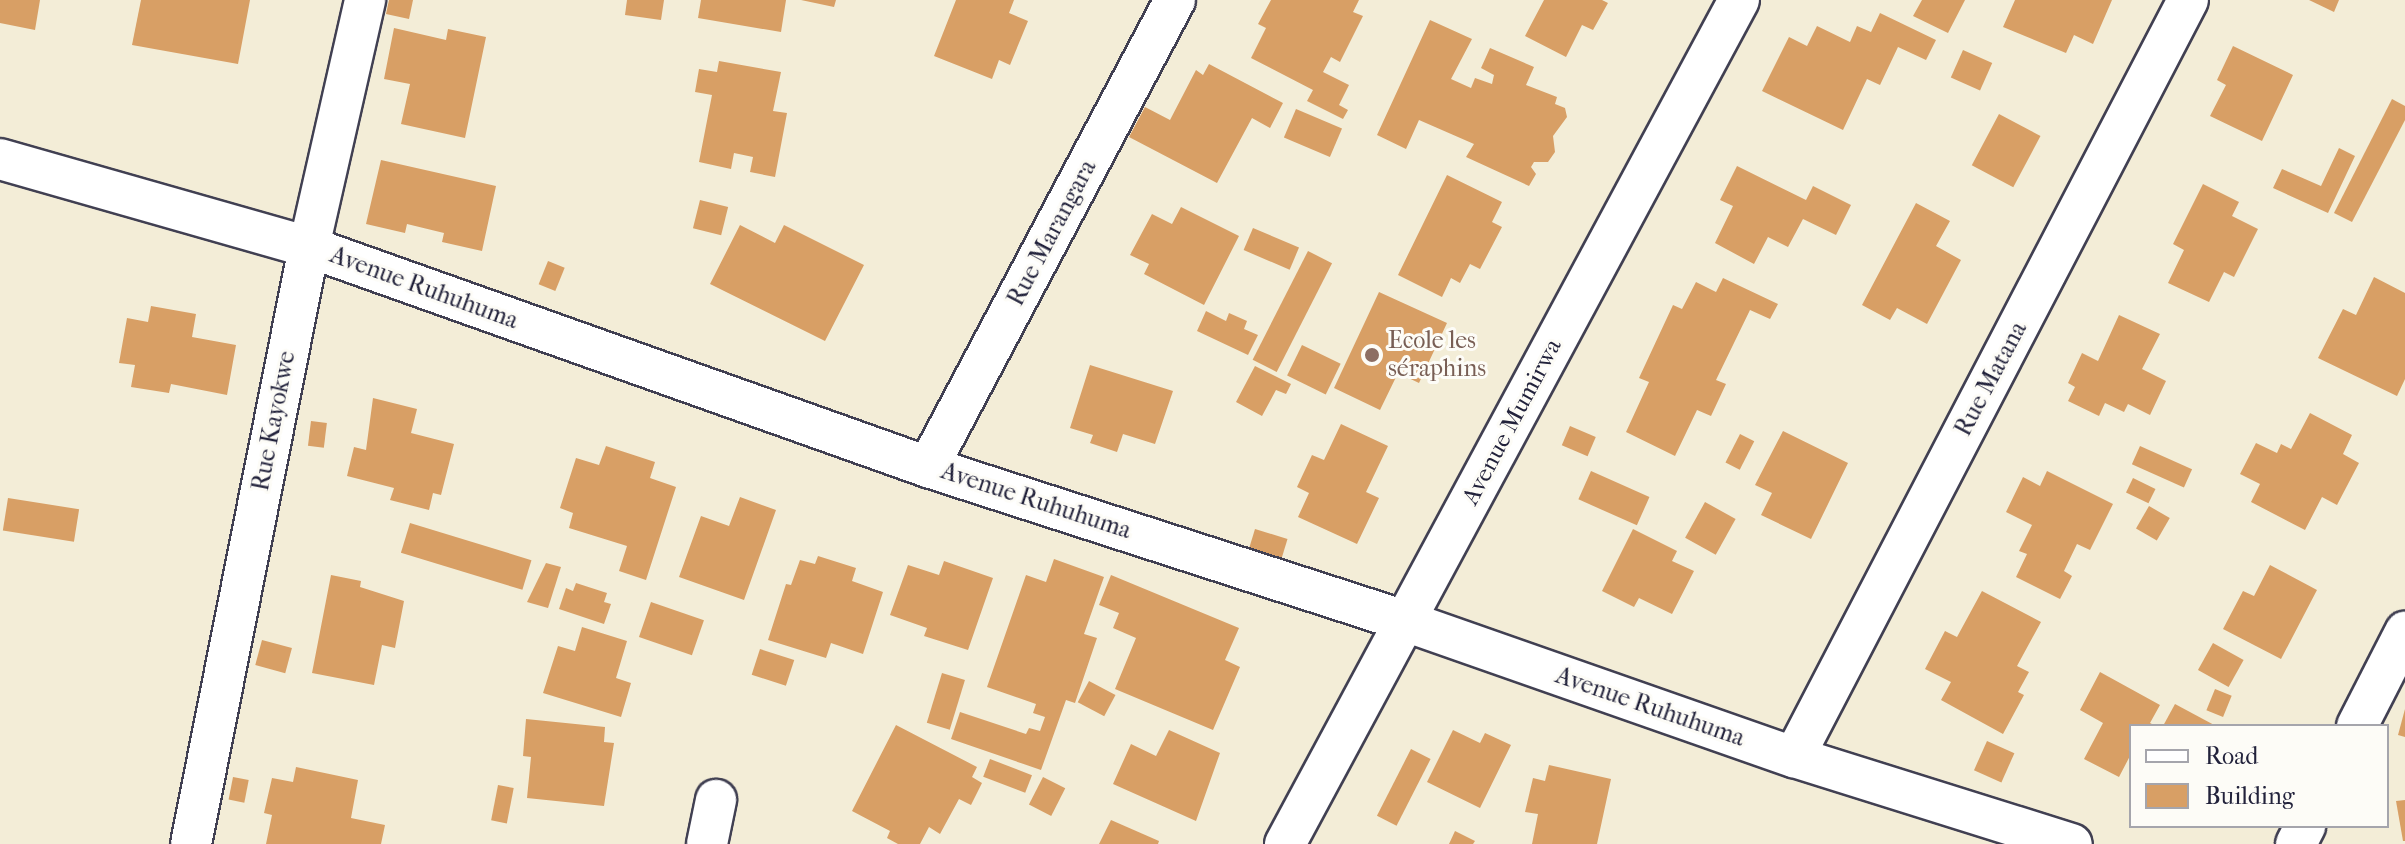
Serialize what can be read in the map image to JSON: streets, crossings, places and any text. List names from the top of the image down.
{
  "streets": {
    "street": [
      "Rue Marangara",
      "Avenue Ruhuhuma",
      "Rue Matana",
      "Rue Kayokwe",
      "Avenue Mumirwa"
    ]
  },
  "crossings": [
    ["Rue Marangara", "Avenue Ruhuhuma"],
    ["Avenue Ruhuhuma", "Rue Matana"],
    ["Avenue Ruhuhuma", "Rue Kayokwe"],
    ["Avenue Ruhuhuma", "Avenue Mumirwa"]
  ],
  "places": ["Ecole les séraphins"],
  "legend": ["Road", "Building"]
}
